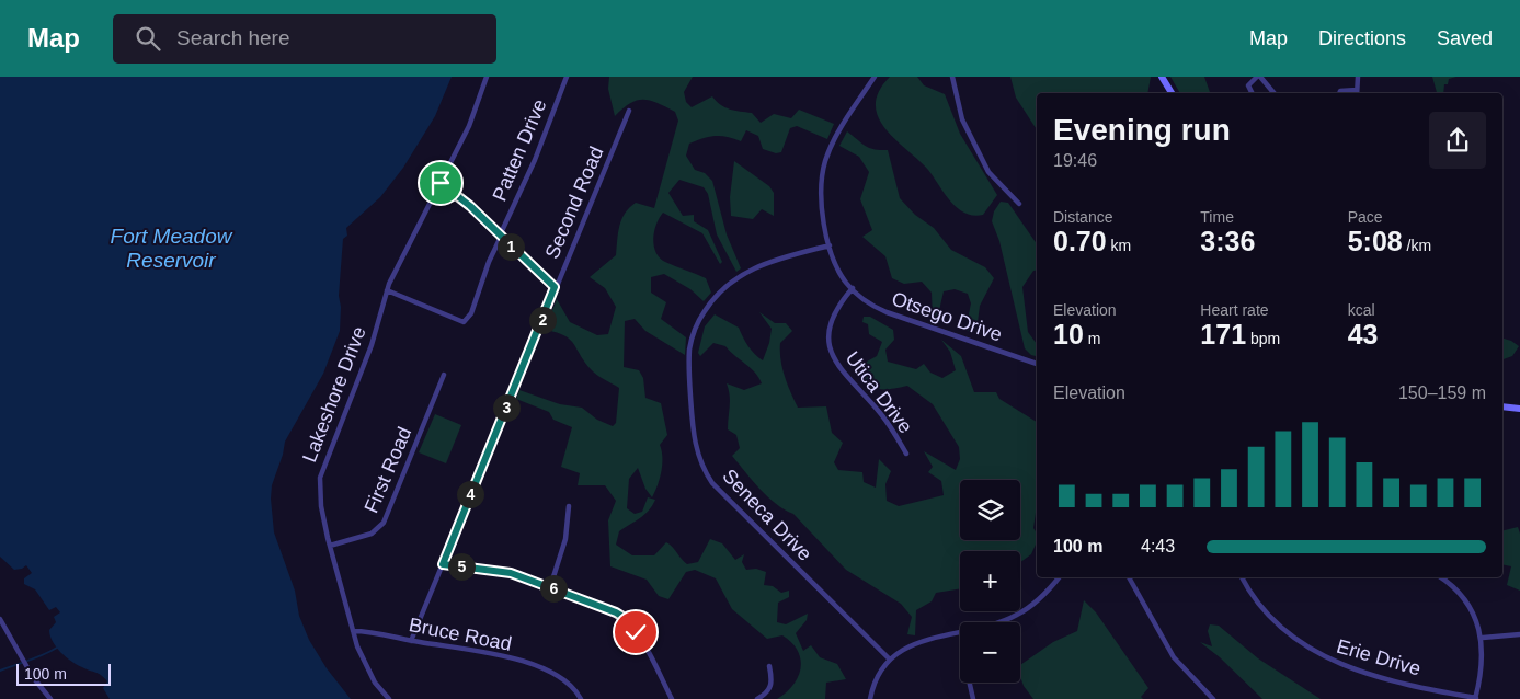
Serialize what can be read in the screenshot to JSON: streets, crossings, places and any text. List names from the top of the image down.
{
  "streets": {
    "street": [
      "Patten Drive",
      "Second Road",
      "Otsego Drive",
      "Utica Drive",
      "Lakeshore Drive",
      "First Road",
      "Seneca Drive",
      "Bruce Road",
      "Erie Drive"
    ]
  },
  "crossings": [
    ["Patten Drive", "Lakeshore Drive"],
    ["Second Road", "Bruce Road"],
    ["Otsego Drive", "Utica Drive"],
    ["Otsego Drive", "Seneca Drive"],
    ["Lakeshore Drive", "First Road"],
    ["Lakeshore Drive", "Bruce Road"]
  ],
  "water": ["Fort Meadow Reservoir"],
  "scale_bar": "100 m",
  "page": {
    "header": "Map",
    "search": "Search here",
    "nav": ["Map", "Directions", "Saved"],
    "heading": ["Evening run", "19:46"],
    "stats": [
      ["Distance", "0.70 km"],
      ["Time", "3:36"],
      ["Pace", "5:08 /km"],
      ["Elevation", "10 m"],
      ["Heart rate", "171 bpm"],
      ["kcal", "43"]
    ],
    "pins": [
      "1",
      "2",
      "3",
      "4",
      "5",
      "6"
    ],
    "chart": ["Elevation", "150–159 m"],
    "map_buttons": ["+", "−"],
    "list": [
      {
        "name": "100 m",
        "note": "4:43"
      }
    ],
    "scale": "100 m"
  }
}
